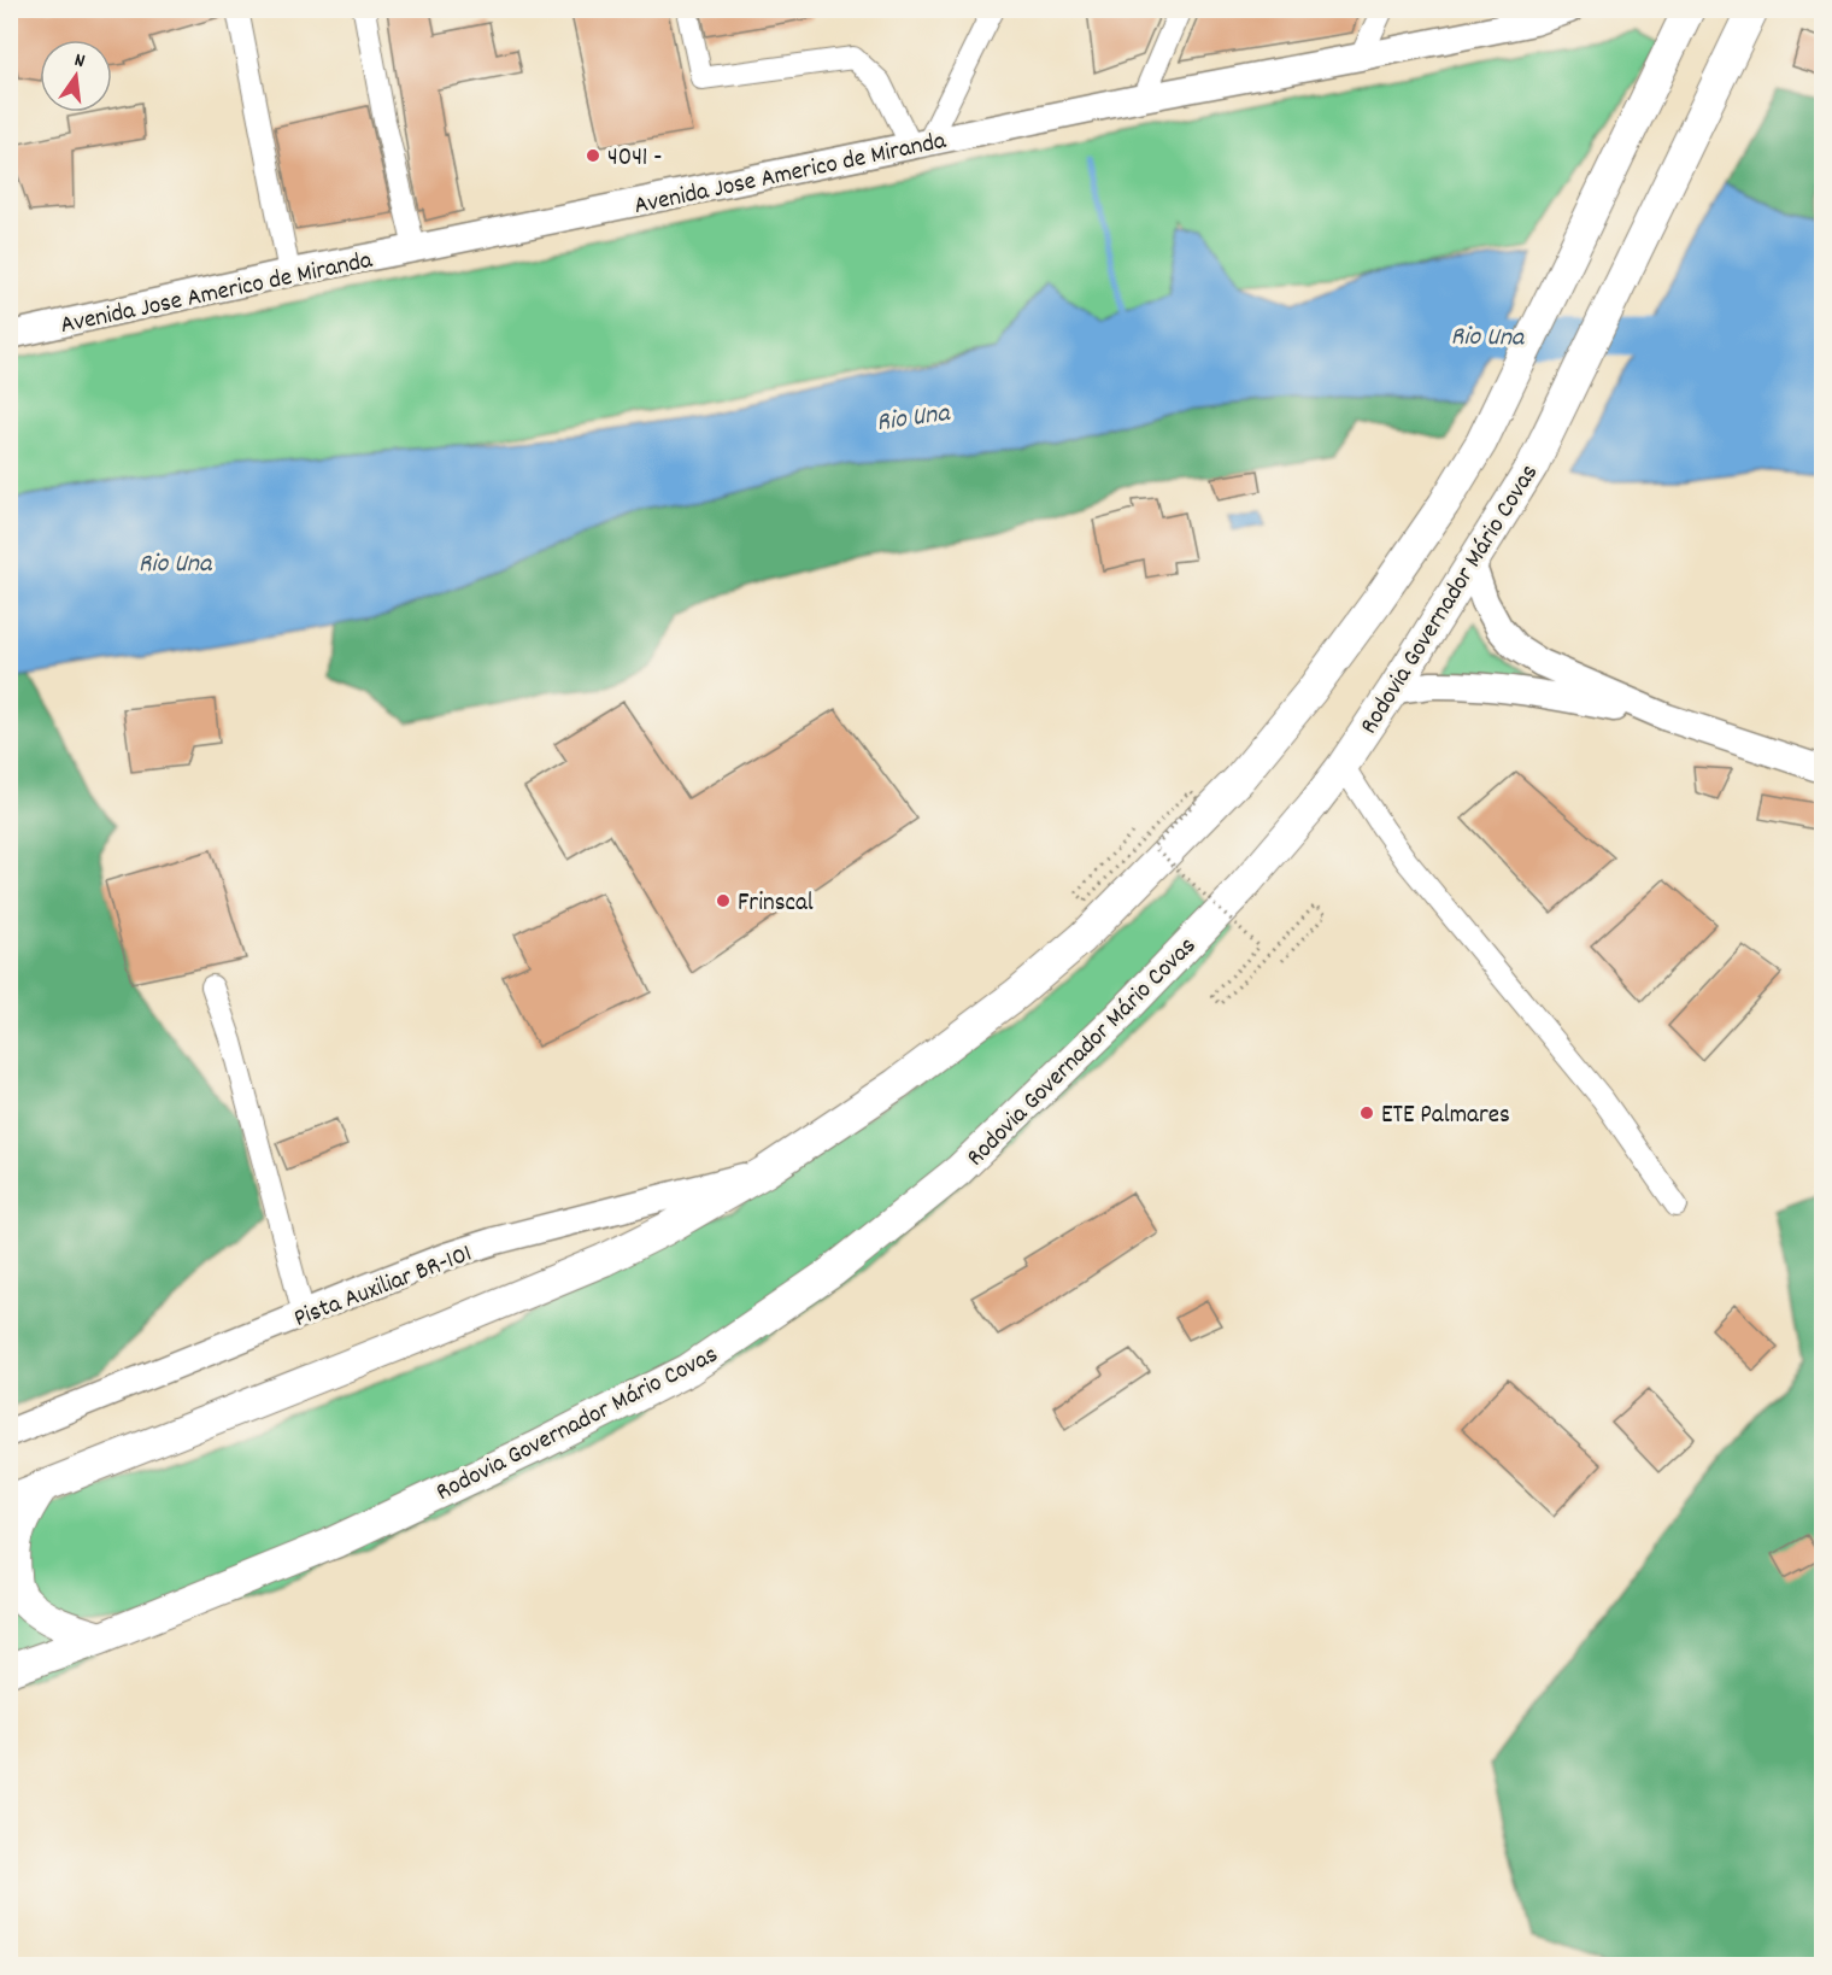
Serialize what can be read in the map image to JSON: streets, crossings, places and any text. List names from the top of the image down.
{
  "streets": {
    "highway": ["Rodovia Governador Mário Covas"],
    "main road": ["Avenida Jose Americo de Miranda", "Pista Auxiliar BR-101"]
  },
  "crossings": [
    ["Rodovia Governador Mário Covas", "Pista Auxiliar BR-101"]
  ],
  "water": ["Rio Una"],
  "places": ["4041 -", "Frinscal", "ETE Palmares"],
  "north": "top"
}
